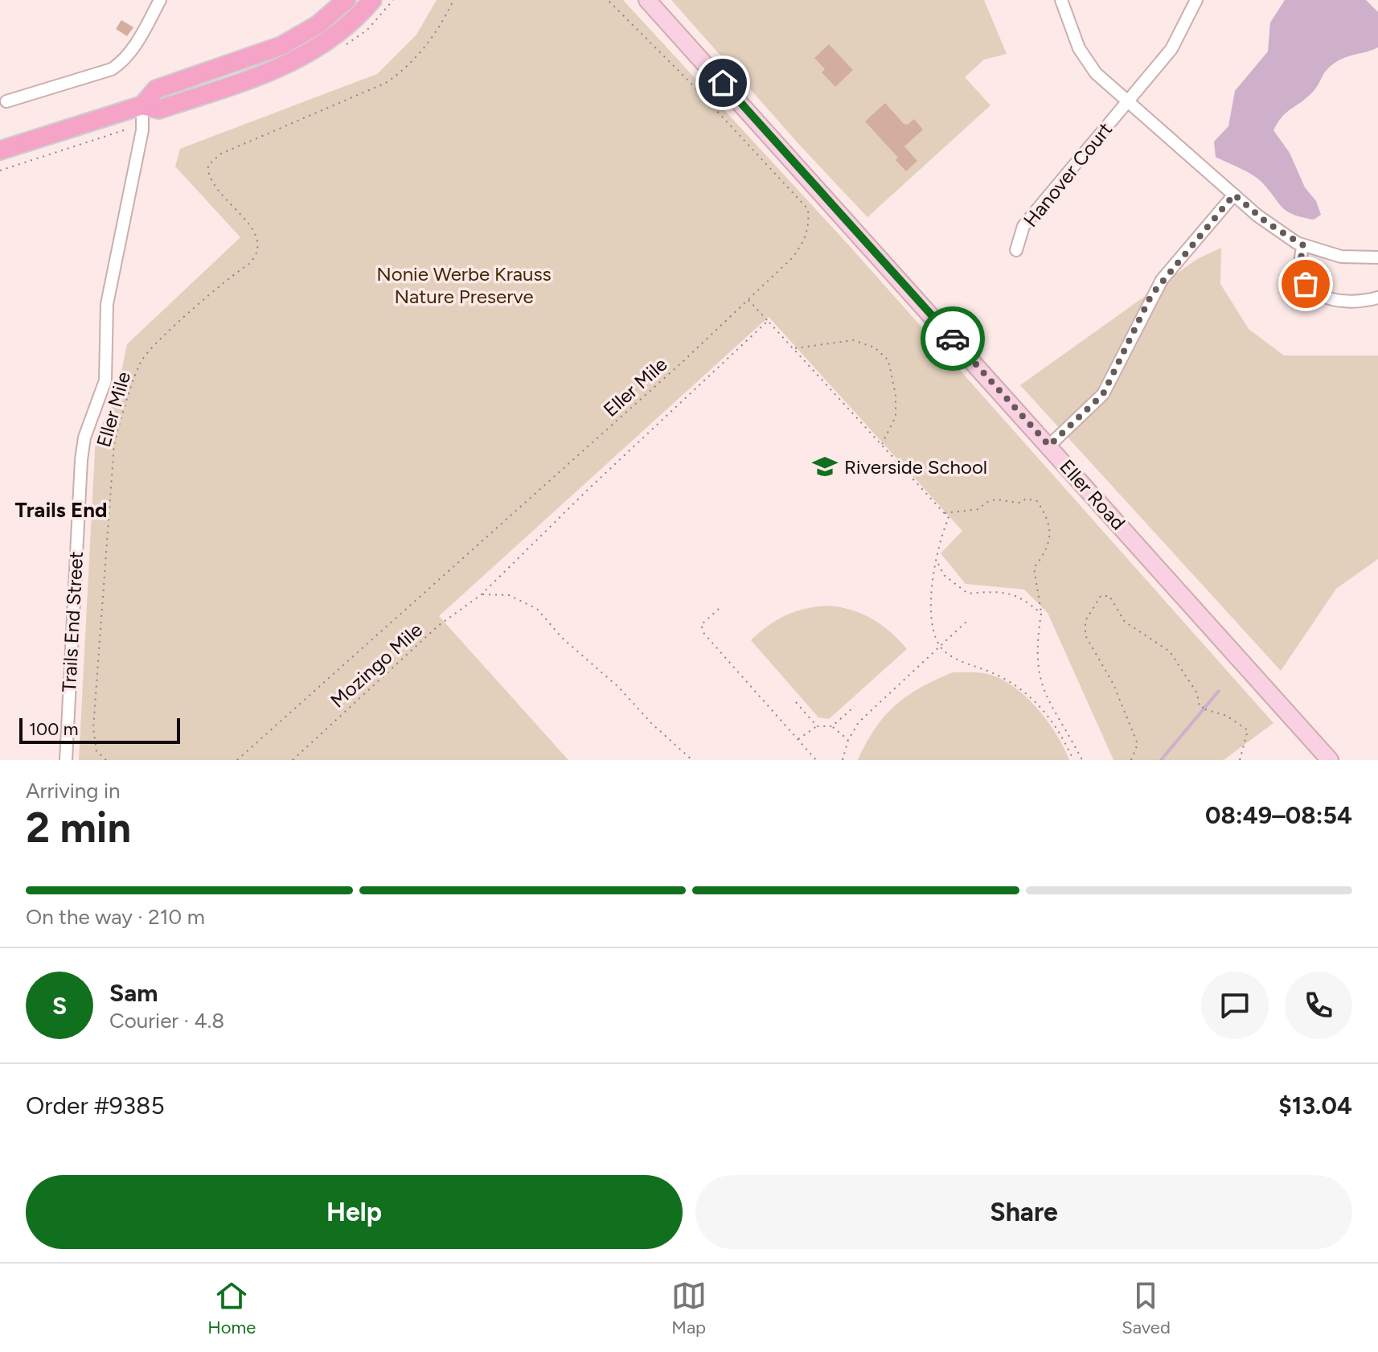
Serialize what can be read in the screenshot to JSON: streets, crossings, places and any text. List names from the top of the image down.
{
  "streets": {
    "street": ["Hanover Court", "Eller Road", "Trails End Street"],
    "path": ["Eller Mile", "Mozingo Mile"]
  },
  "districts": ["Trails End"],
  "parks": ["Nonie Werbe Krauss Nature Preserve"],
  "places": {
    "school or university": ["Riverside School"]
  },
  "scale_bar": "100 m",
  "page": {
    "scale": "100 m",
    "heading": ["2 min", "Arriving in", "08:49–08:54"],
    "panel": [
      "Sam",
      "Courier · 4.8",
      "Order #9385",
      "$13.04"
    ],
    "bar": "On the way · 210 m",
    "round": "S",
    "buttons": ["Help", "Share"],
    "tabs": ["Home", "Map", "Saved"]
  }
}
